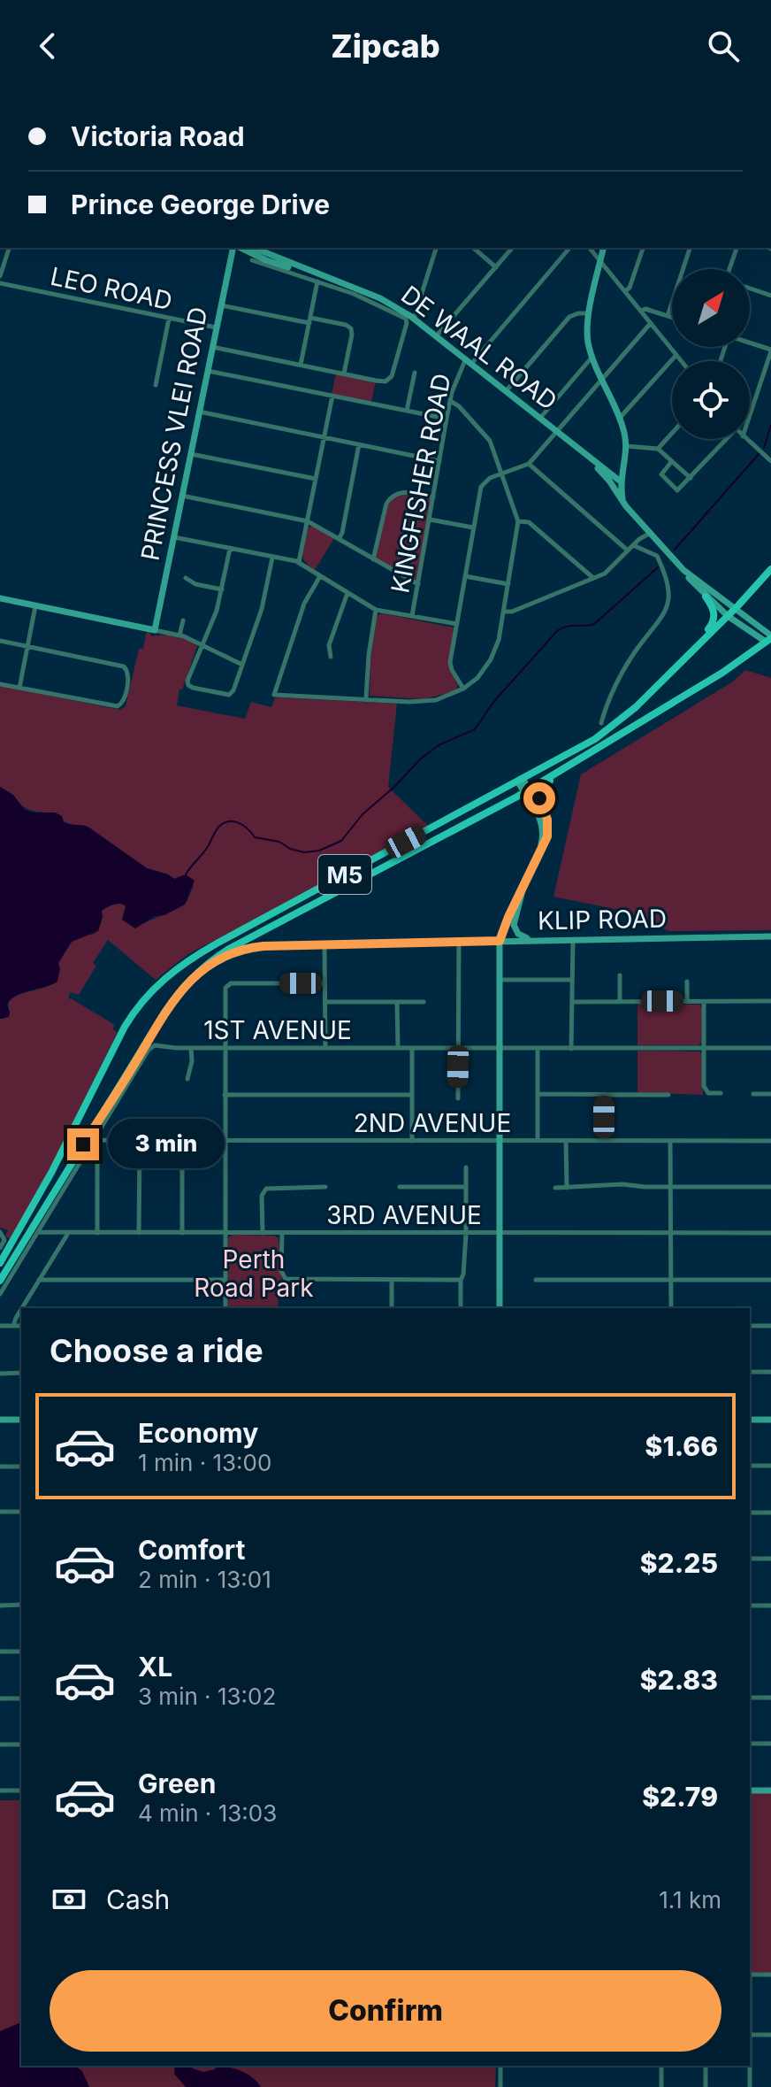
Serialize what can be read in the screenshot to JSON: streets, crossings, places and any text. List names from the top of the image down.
{
  "streets": {
    "main road": ["M5"],
    "street": [
      "LEO ROAD",
      "DE WAAL ROAD",
      "PRINCESS VLEI ROAD",
      "KINGFISHER ROAD",
      "KLIP ROAD",
      "1ST AVENUE",
      "2ND AVENUE",
      "3RD AVENUE"
    ]
  },
  "crossings": [
    ["LEO ROAD", "PRINCESS VLEI ROAD"],
    ["DE WAAL ROAD", "KINGFISHER ROAD"],
    ["DE WAAL ROAD", "M5"],
    ["M5", "KLIP ROAD"],
    ["1ST AVENUE", "2ND AVENUE"]
  ],
  "parks": ["Perth Road Park"],
  "north": "top right",
  "page": {
    "header": "Zipcab",
    "banner": ["Victoria Road", "Prince George Drive"],
    "bubble": "3 min",
    "heading": "Choose a ride",
    "list": [
      {
        "name": "Economy",
        "note": "1 min · 13:00",
        "value": "$1.66"
      },
      {
        "name": "Comfort",
        "note": "2 min · 13:01",
        "value": "$2.25"
      },
      {
        "name": "XL",
        "note": "3 min · 13:02",
        "value": "$2.83"
      },
      {
        "name": "Green",
        "note": "4 min · 13:03",
        "value": "$2.79"
      }
    ],
    "pay": ["Cash", "1.1 km"],
    "buttons": "Confirm"
  }
}
